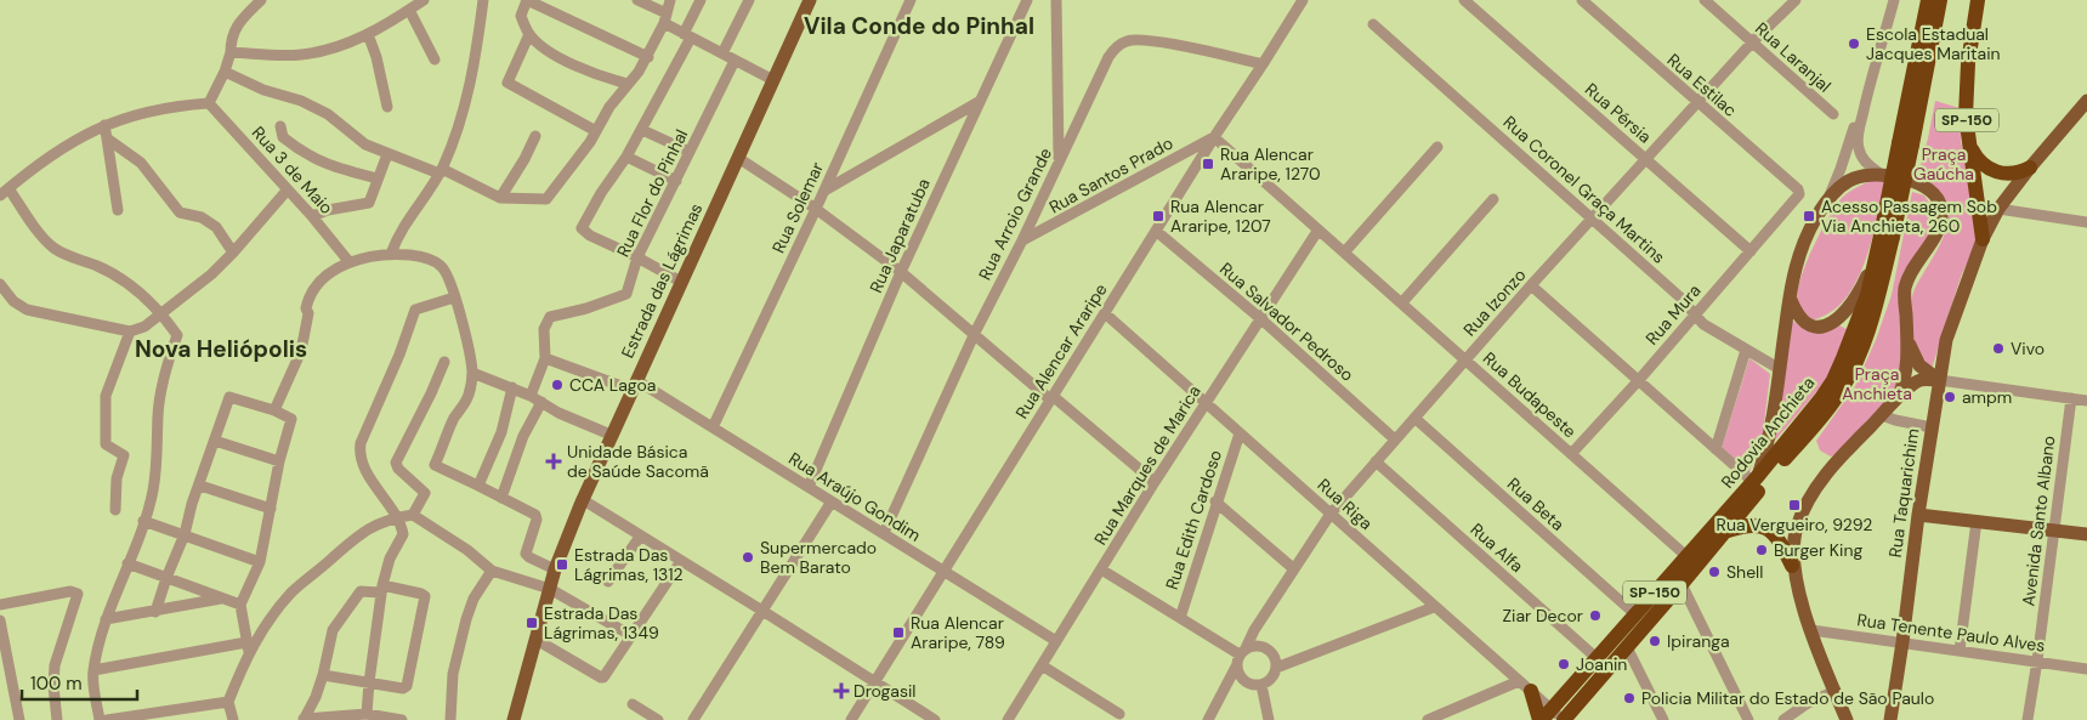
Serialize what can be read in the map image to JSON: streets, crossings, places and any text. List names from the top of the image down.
{
  "streets": {
    "highway": ["SP-150", "Rodovia Anchieta"],
    "main road": ["Estrada das Lágrimas", "Rua Taquarichim"],
    "street": [
      "Rua Laranjal",
      "Rua Estilac",
      "Rua Pérsia",
      "Rua 3 de Maio",
      "Rua Santos Prado",
      "Rua Coronel Graça Martins",
      "Rua Flor do Pinhal",
      "Rua Solemar",
      "Rua Arroio Grande",
      "Rua Japaratuba",
      "Rua Izonzo",
      "Rua Mura",
      "Rua Salvador Pedroso",
      "Rua Alencar Araripe",
      "Rua Budapeste",
      "Rua Marques de Marica",
      "Rua Araújo Gondim",
      "Rua Riga",
      "Rua Beta",
      "Rua Edith Cardoso",
      "Avenida Santo Albano",
      "Rua Alfa",
      "Rua Tenente Paulo Alves"
    ]
  },
  "crossings": [
    ["Rua Laranjal", "Rua Izonzo"],
    ["Rua Estilac", "Rua Izonzo"],
    ["Rua Estilac", "Rua Mura"],
    ["Rua Pérsia", "Rua Izonzo"],
    ["Rua Pérsia", "Rua Mura"],
    ["SP-150", "Rua Taquarichim"],
    ["Rua Santos Prado", "Rua Arroio Grande"],
    ["Rua Santos Prado", "Rua Alencar Araripe"],
    ["Rua Santos Prado", "Rua Budapeste"],
    ["Rua Coronel Graça Martins", "Rua Izonzo"],
    ["Rua Coronel Graça Martins", "Rua Mura"],
    ["Rua Flor do Pinhal", "Rua Araújo Gondim"],
    ["Rua Solemar", "Rua Araújo Gondim"],
    ["Rua Arroio Grande", "Rua Alencar Araripe"],
    ["Rua Arroio Grande", "Rua Araújo Gondim"],
    ["Rua Japaratuba", "Rua Araújo Gondim"],
    ["Estrada das Lágrimas", "Rua Araújo Gondim"],
    ["Rua Izonzo", "Rua Salvador Pedroso"],
    ["Rua Izonzo", "Rua Budapeste"],
    ["Rua Izonzo", "Rua Riga"],
    ["Rua Izonzo", "Rua Beta"],
    ["Rua Izonzo", "Rua Alfa"],
    ["Rua Mura", "Rua Budapeste"],
    ["Rua Salvador Pedroso", "Rua Alencar Araripe"],
    ["Rua Salvador Pedroso", "Rua Marques de Marica"],
    ["Rua Alencar Araripe", "Rua Budapeste"],
    ["Rua Alencar Araripe", "Rua Araújo Gondim"],
    ["Rua Alencar Araripe", "Rua Riga"],
    ["Rua Budapeste", "Rodovia Anchieta"],
    ["Rua Budapeste", "Rua Marques de Marica"],
    ["Rodovia Anchieta", "Rua Beta"],
    ["Rodovia Anchieta", "Rua Alfa"],
    ["Rua Marques de Marica", "Rua Araújo Gondim"],
    ["Rua Marques de Marica", "Rua Riga"],
    ["Rua Taquarichim", "Rua Tenente Paulo Alves"],
    ["Rua Riga", "Rua Edith Cardoso"],
    ["Avenida Santo Albano", "Rua Tenente Paulo Alves"]
  ],
  "districts": ["Vila Conde do Pinhal", "Nova Heliópolis"],
  "parks": ["Praça Gaúcha", "Praça Anchieta"],
  "places": {
    "other": [
      "Escola Estadual Jacques Maritain",
      "Vivo",
      "CCA Lagoa",
      "ampm",
      "Burger King",
      "Supermercado Bem Barato",
      "Shell",
      "Ziar Decor",
      "Ipiranga",
      "Joanin",
      "Policia Militar do Estado de São Paulo"
    ],
    "transit": [
      "Rua Alencar Araripe, 1270",
      "Rua Alencar Araripe, 1207",
      "Acesso Passagem Sob Via Anchieta, 260",
      "Rua Vergueiro, 9292",
      "Estrada Das Lágrimas, 1312",
      "Estrada Das Lágrimas, 1349",
      "Rua Alencar Araripe, 789"
    ],
    "health": ["Unidade Básica de Saúde Sacomã", "Drogasil"]
  },
  "scale_bar": "100 m"
}
